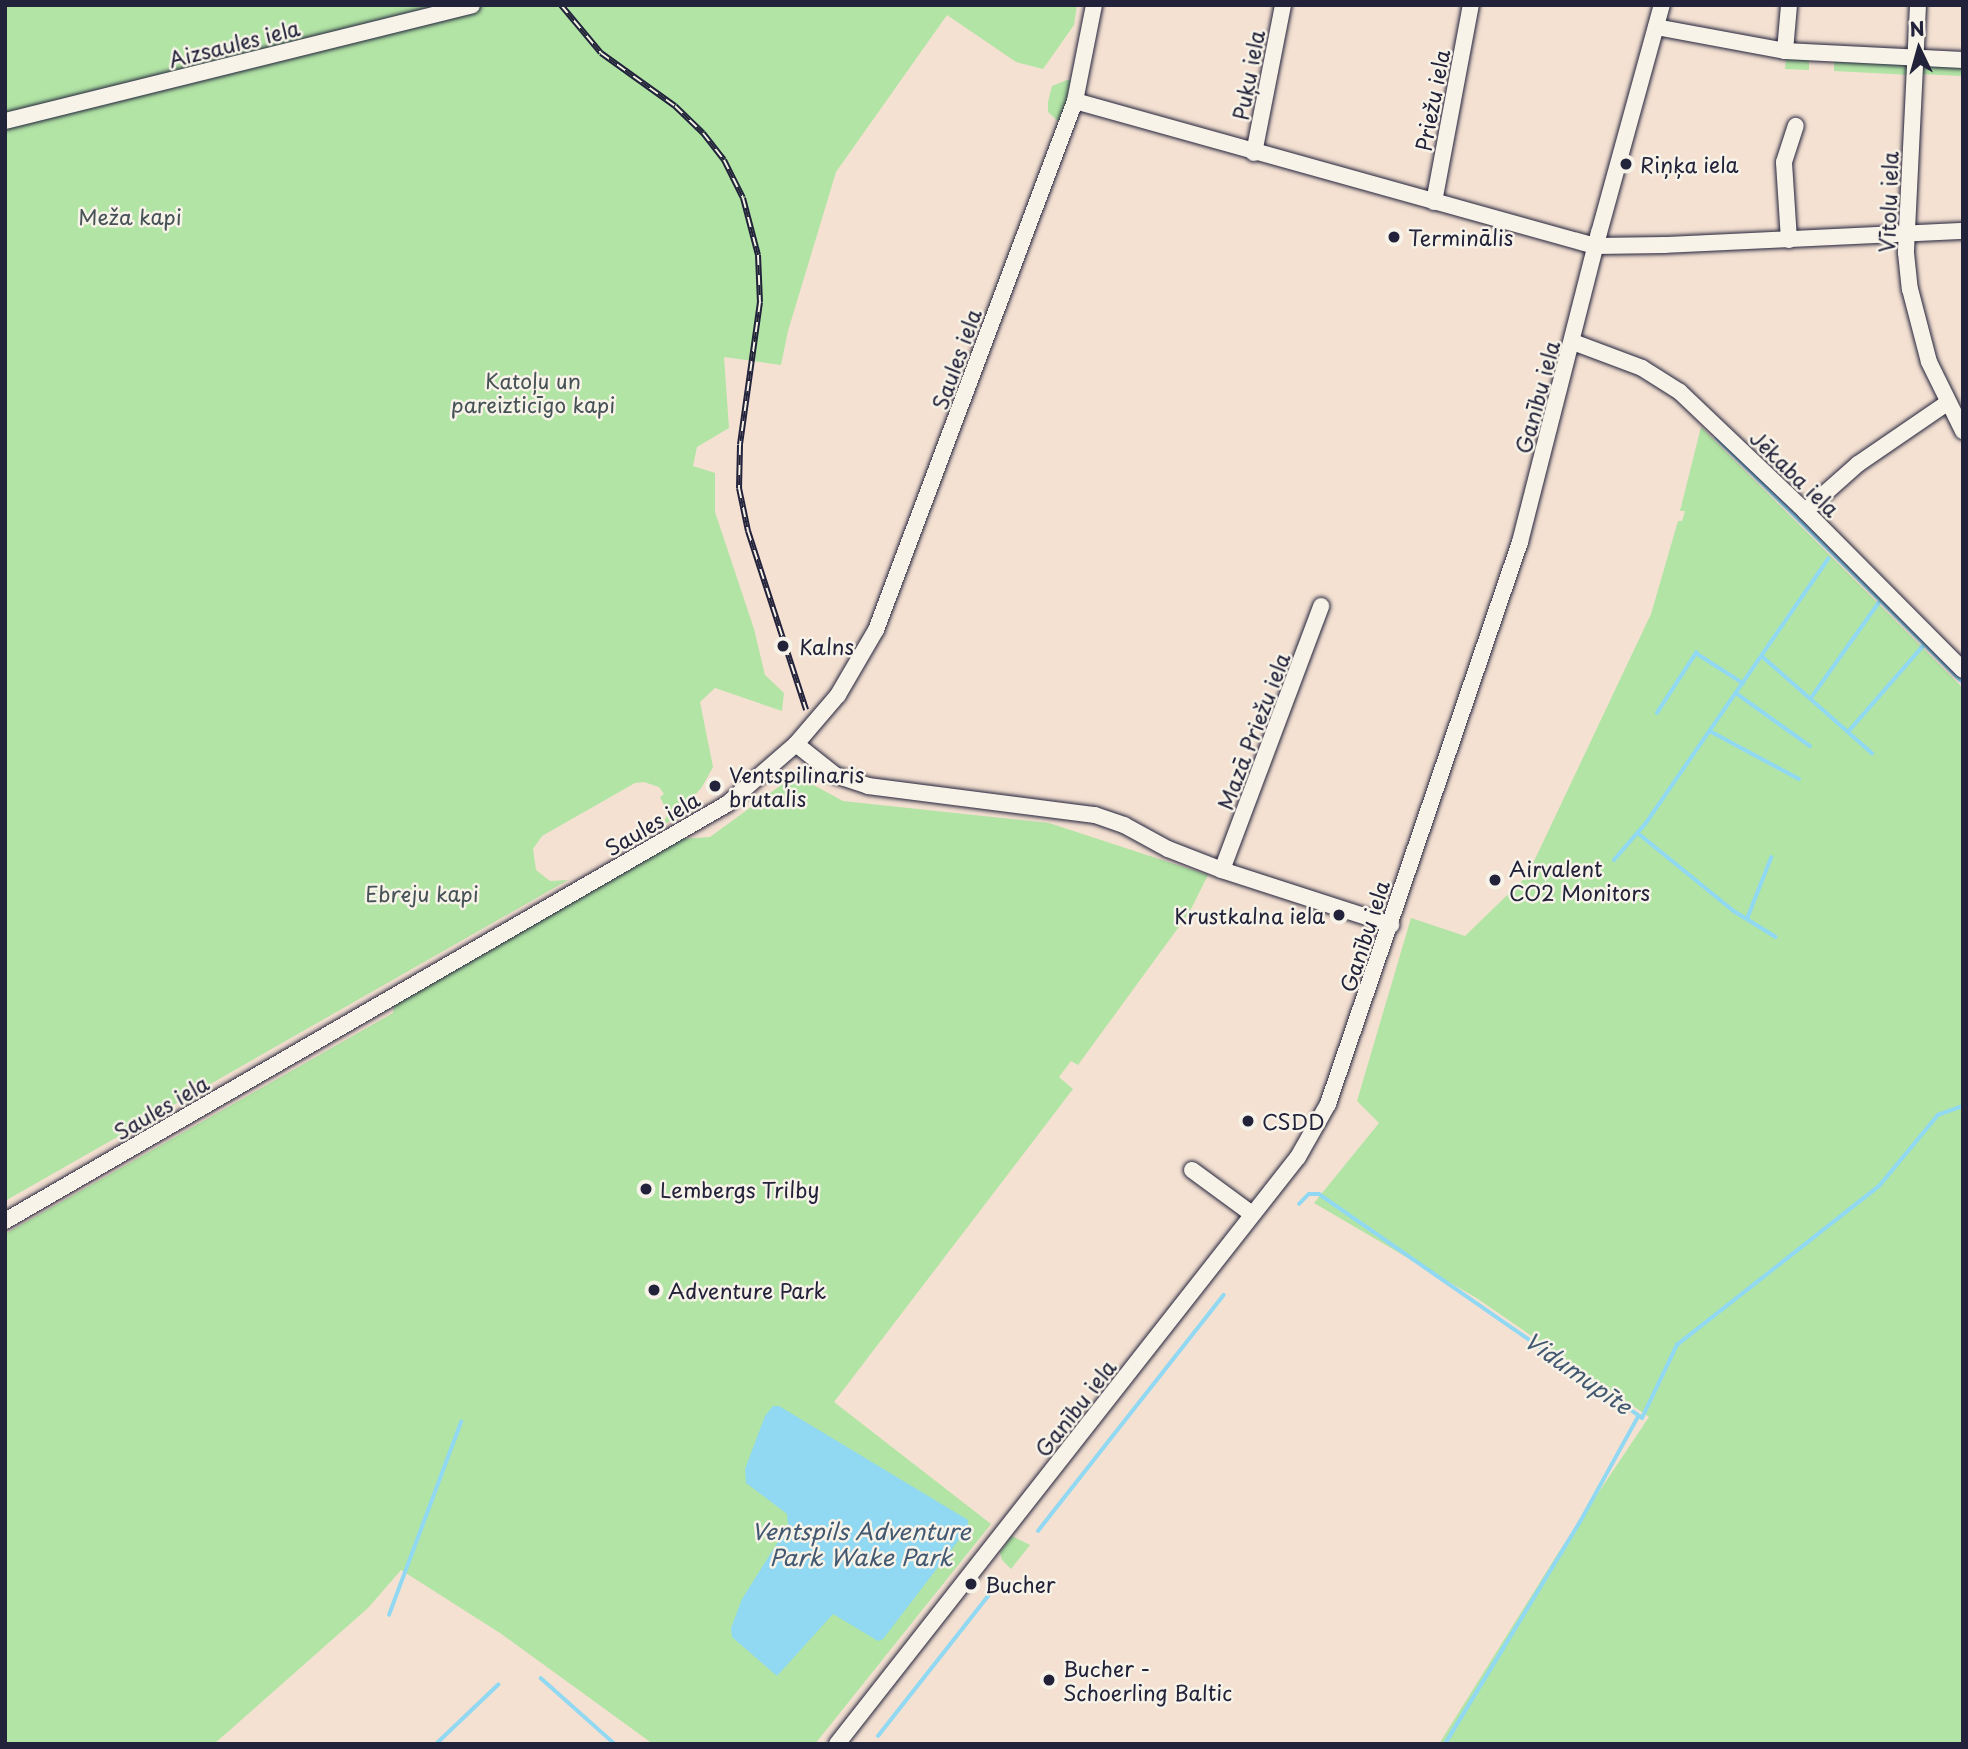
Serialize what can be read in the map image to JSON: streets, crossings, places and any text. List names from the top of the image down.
{
  "streets": {
    "street": [
      "Aizsaules iela",
      "Puķu iela",
      "Priežu iela",
      "Vītolu iela",
      "Saules iela",
      "Ganību iela",
      "Jēkaba iela",
      "Mazā Priežu iela"
    ]
  },
  "crossings": [
    ["Ganību iela", "Jēkaba iela"]
  ],
  "water": ["Vidumupīte", "Ventspils Adventure Park Wake Park"],
  "parks": ["Meža kapi", "Katoļu un pareizticīgo kapi", "Ebreju kapi"],
  "places": [
    "Riņķa iela",
    "Terminālis",
    "Kalns",
    "Ventspilinaris brutalis",
    "Airvalent CO2 Monitors",
    "Krustkalna iela",
    "CSDD",
    "Lembergs Trilby",
    "Adventure Park",
    "Bucher",
    "Bucher - Schoerling Baltic"
  ],
  "north": "top"
}
